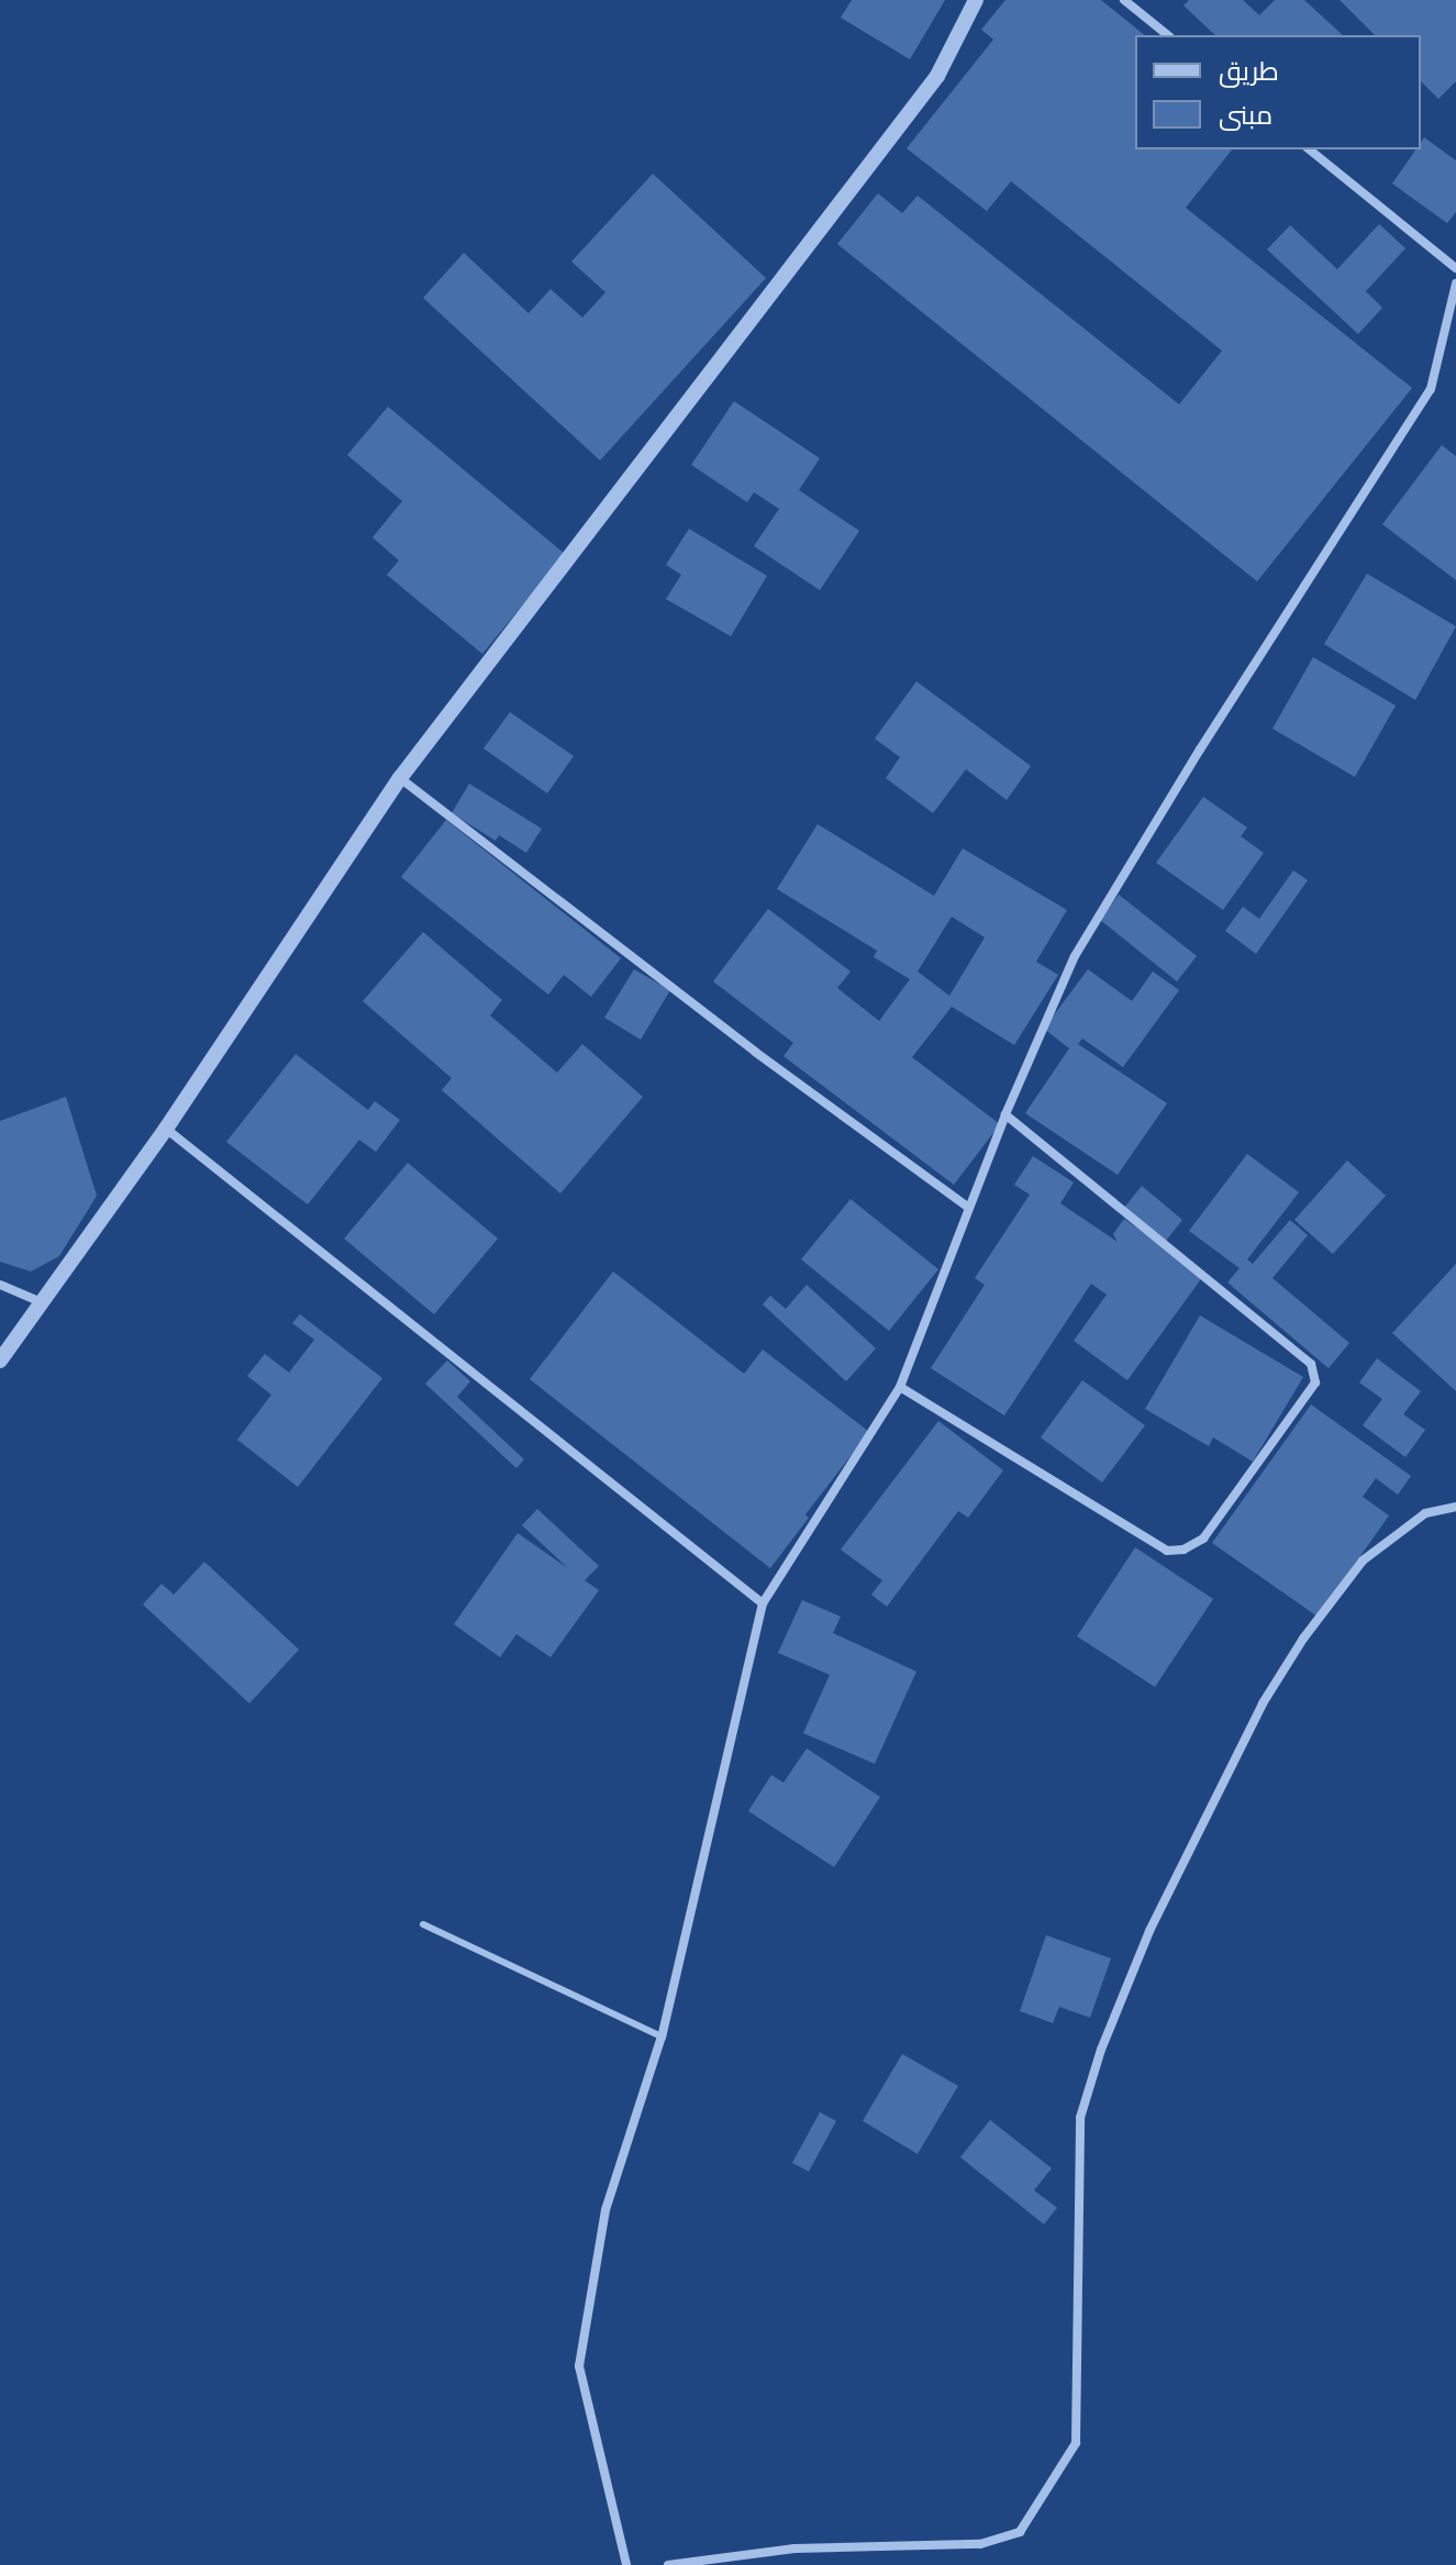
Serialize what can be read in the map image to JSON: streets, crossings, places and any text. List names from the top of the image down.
{
  "legend": ["طريق", "مبنى"]
}
